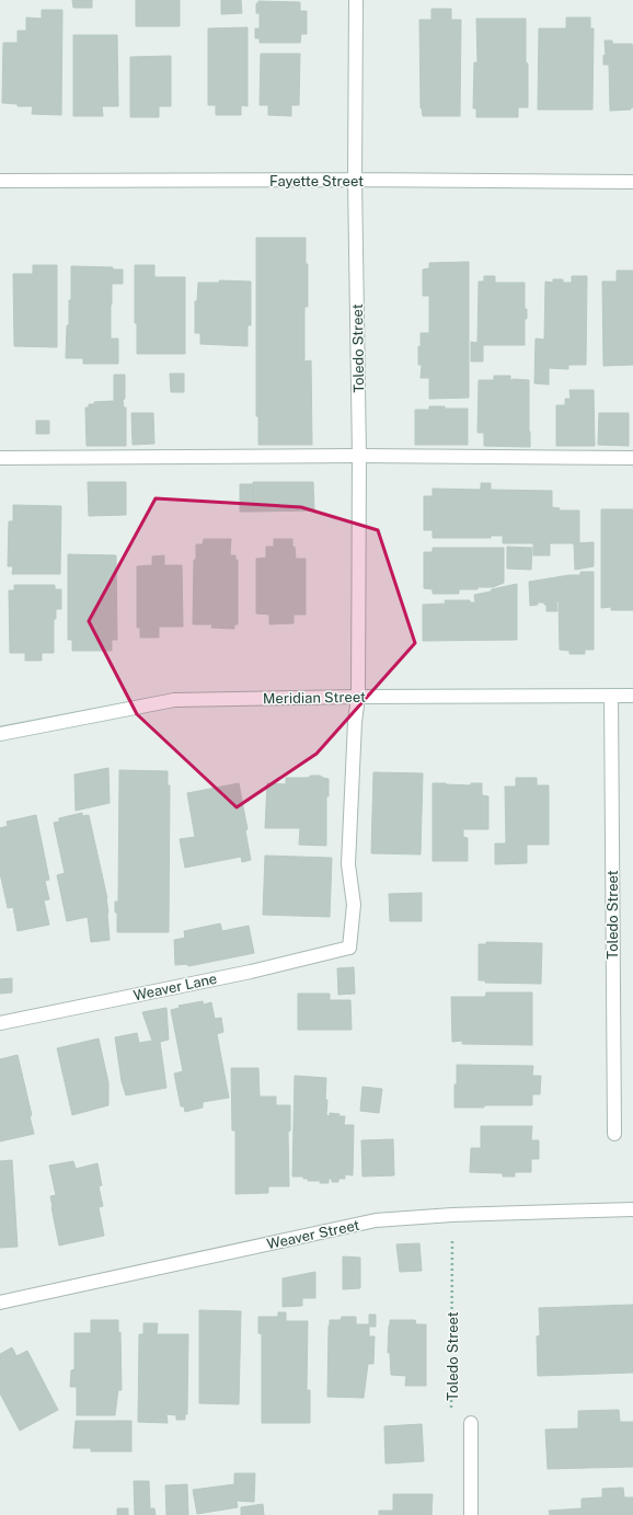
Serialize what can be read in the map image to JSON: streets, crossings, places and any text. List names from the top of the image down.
{
  "streets": {
    "street": [
      "Fayette Street",
      "Toledo Street",
      "Meridian Street",
      "Weaver Lane",
      "Weaver Street"
    ]
  },
  "crossings": [
    ["Fayette Street", "Toledo Street"],
    ["Toledo Street", "Meridian Street"],
    ["Toledo Street", "Weaver Lane"],
    ["Toledo Street", "Weaver Street"]
  ]
}
